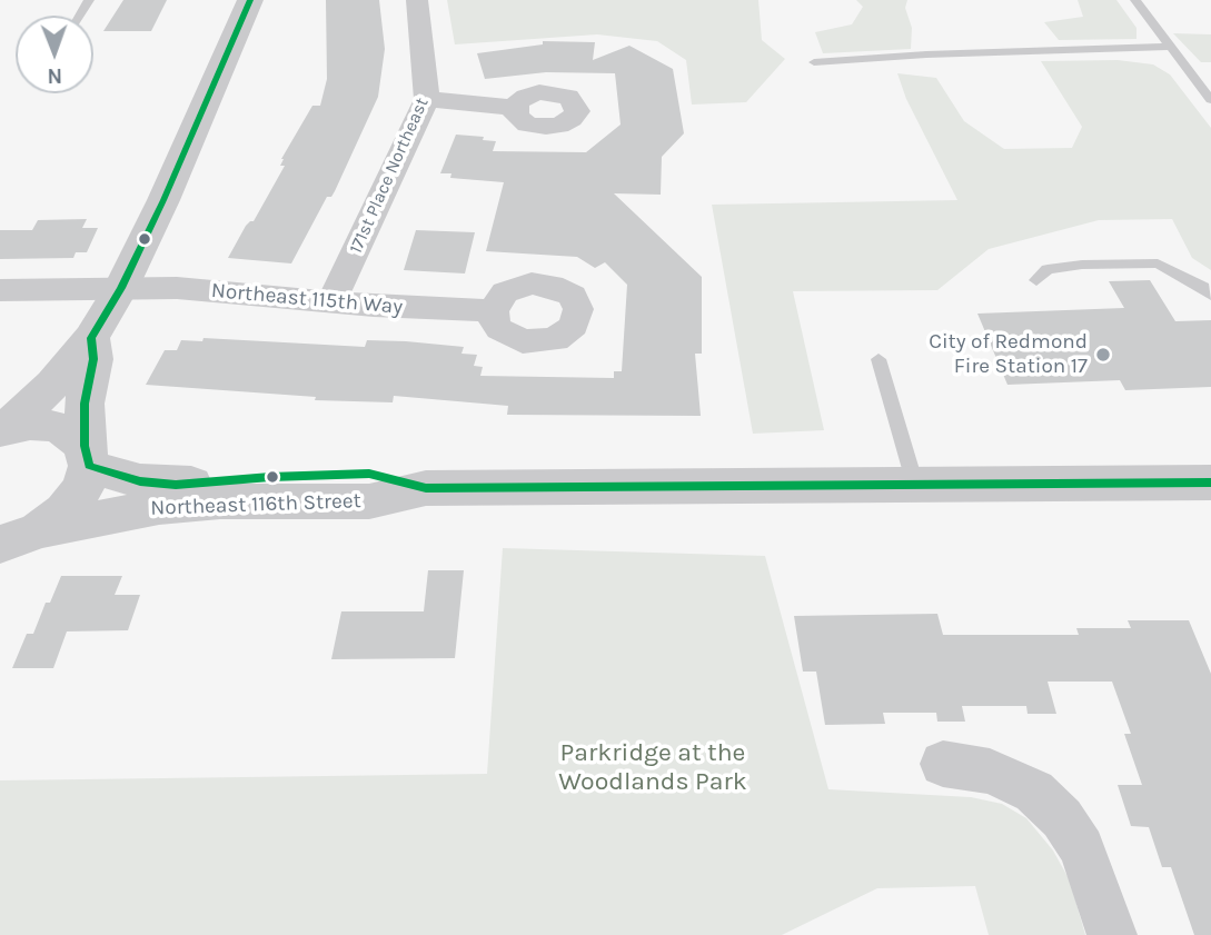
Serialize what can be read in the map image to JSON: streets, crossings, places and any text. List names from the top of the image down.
{
  "streets": {
    "street": ["171st Place Northeast", "Northeast 115th Way", "Northeast 116th Street"]
  },
  "crossings": [
    ["171st Place Northeast", "Northeast 115th Way"]
  ],
  "parks": ["Parkridge at the Woodlands Park"],
  "places": ["City of Redmond Fire Station 17"],
  "north": "bottom"
}
